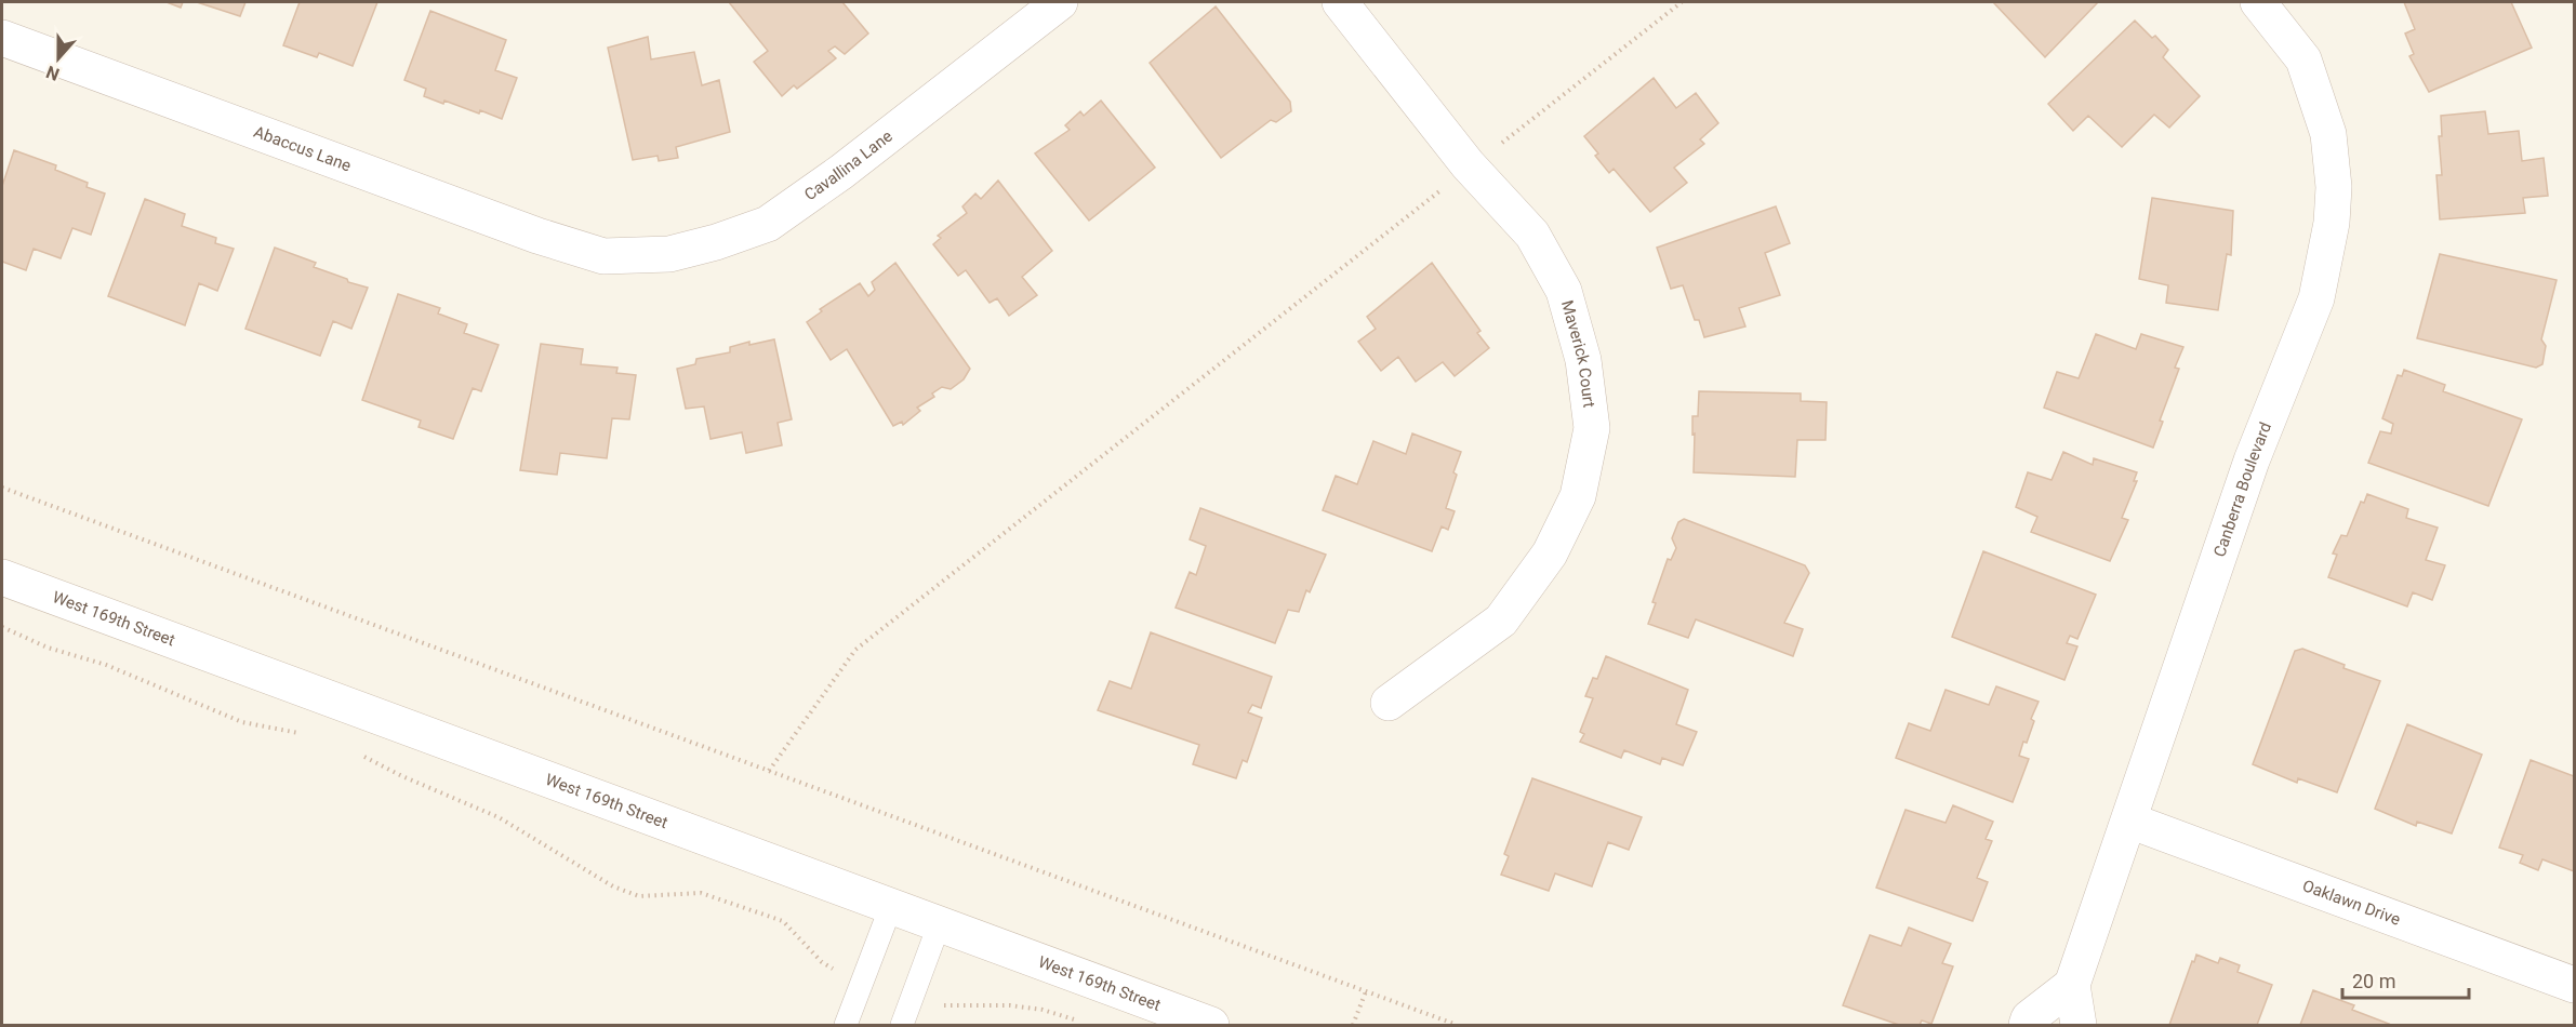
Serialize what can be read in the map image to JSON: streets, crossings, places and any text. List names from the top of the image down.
{
  "streets": {
    "street": [
      "Abaccus Lane",
      "Cavallina Lane",
      "Maverick Court",
      "Canberra Boulevard",
      "West 169th Street",
      "Oaklawn Drive"
    ]
  },
  "crossings": [
    ["Abaccus Lane", "Cavallina Lane"],
    ["Canberra Boulevard", "Oaklawn Drive"]
  ],
  "scale_bar": "20 m",
  "north": "bottom"
}
